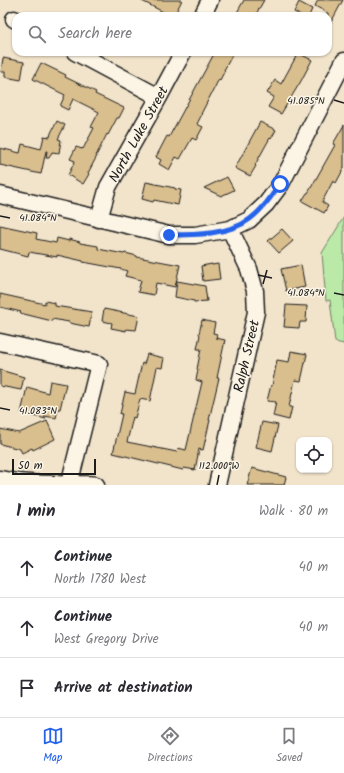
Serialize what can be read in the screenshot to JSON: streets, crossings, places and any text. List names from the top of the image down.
{
  "streets": {
    "street": ["North Luke Street", "Ralph Street"]
  },
  "scale_bar": "50 m",
  "page": {
    "search": "Search here",
    "scale": "50 m",
    "heading": ["1 min", "Walk · 80 m"],
    "list": [
      ["Continue", "North 1780 West", "40 m"],
      ["Continue", "West Gregory Drive", "40 m"],
      "Arrive at destination"
    ],
    "nav": ["Map", "Directions", "Saved"]
  },
  "coordinates": [
    "41.085°N",
    "41.084°N",
    "41.083°N",
    "112.000°W"
  ]
}
